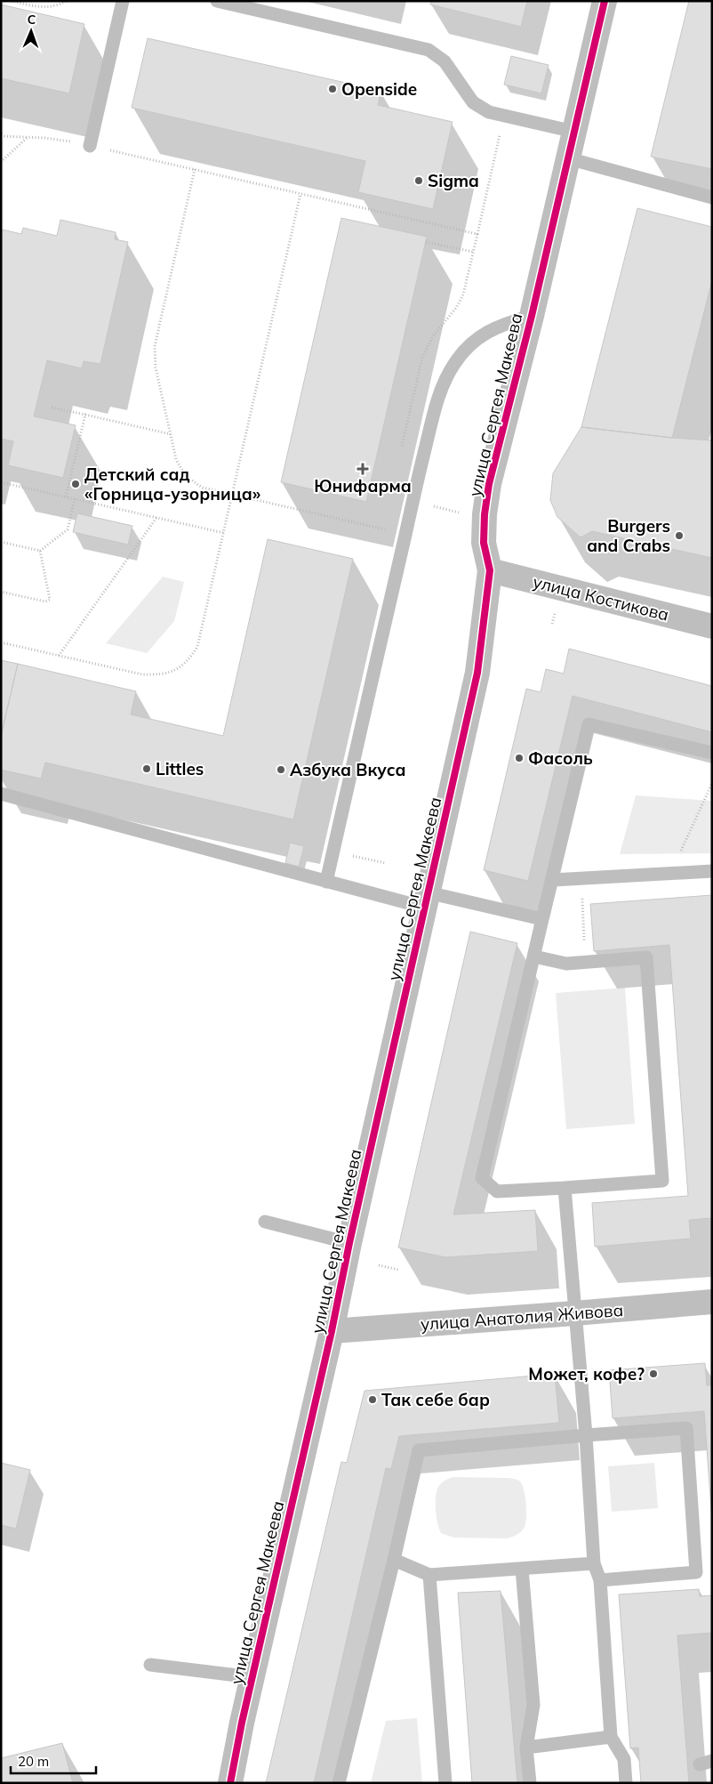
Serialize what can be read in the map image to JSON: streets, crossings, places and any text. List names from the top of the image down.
{
  "streets": {
    "street": ["улица Сергея Макеева", "улица Костикова", "улица Анатолия Живова"]
  },
  "crossings": [
    ["улица Сергея Макеева", "улица Костикова"],
    ["улица Сергея Макеева", "улица Анатолия Живова"]
  ],
  "places": {
    "other": [
      "Openside",
      "Sigma",
      "Детский сад «Горница-узорница»",
      "Burgers and Crabs",
      "Фасоль",
      "Littles",
      "Азбука Вкуса",
      "Может, кофе?",
      "Так себе бар"
    ],
    "health": ["Юнифарма"]
  },
  "scale_bar": "20 m",
  "north": "top"
}
